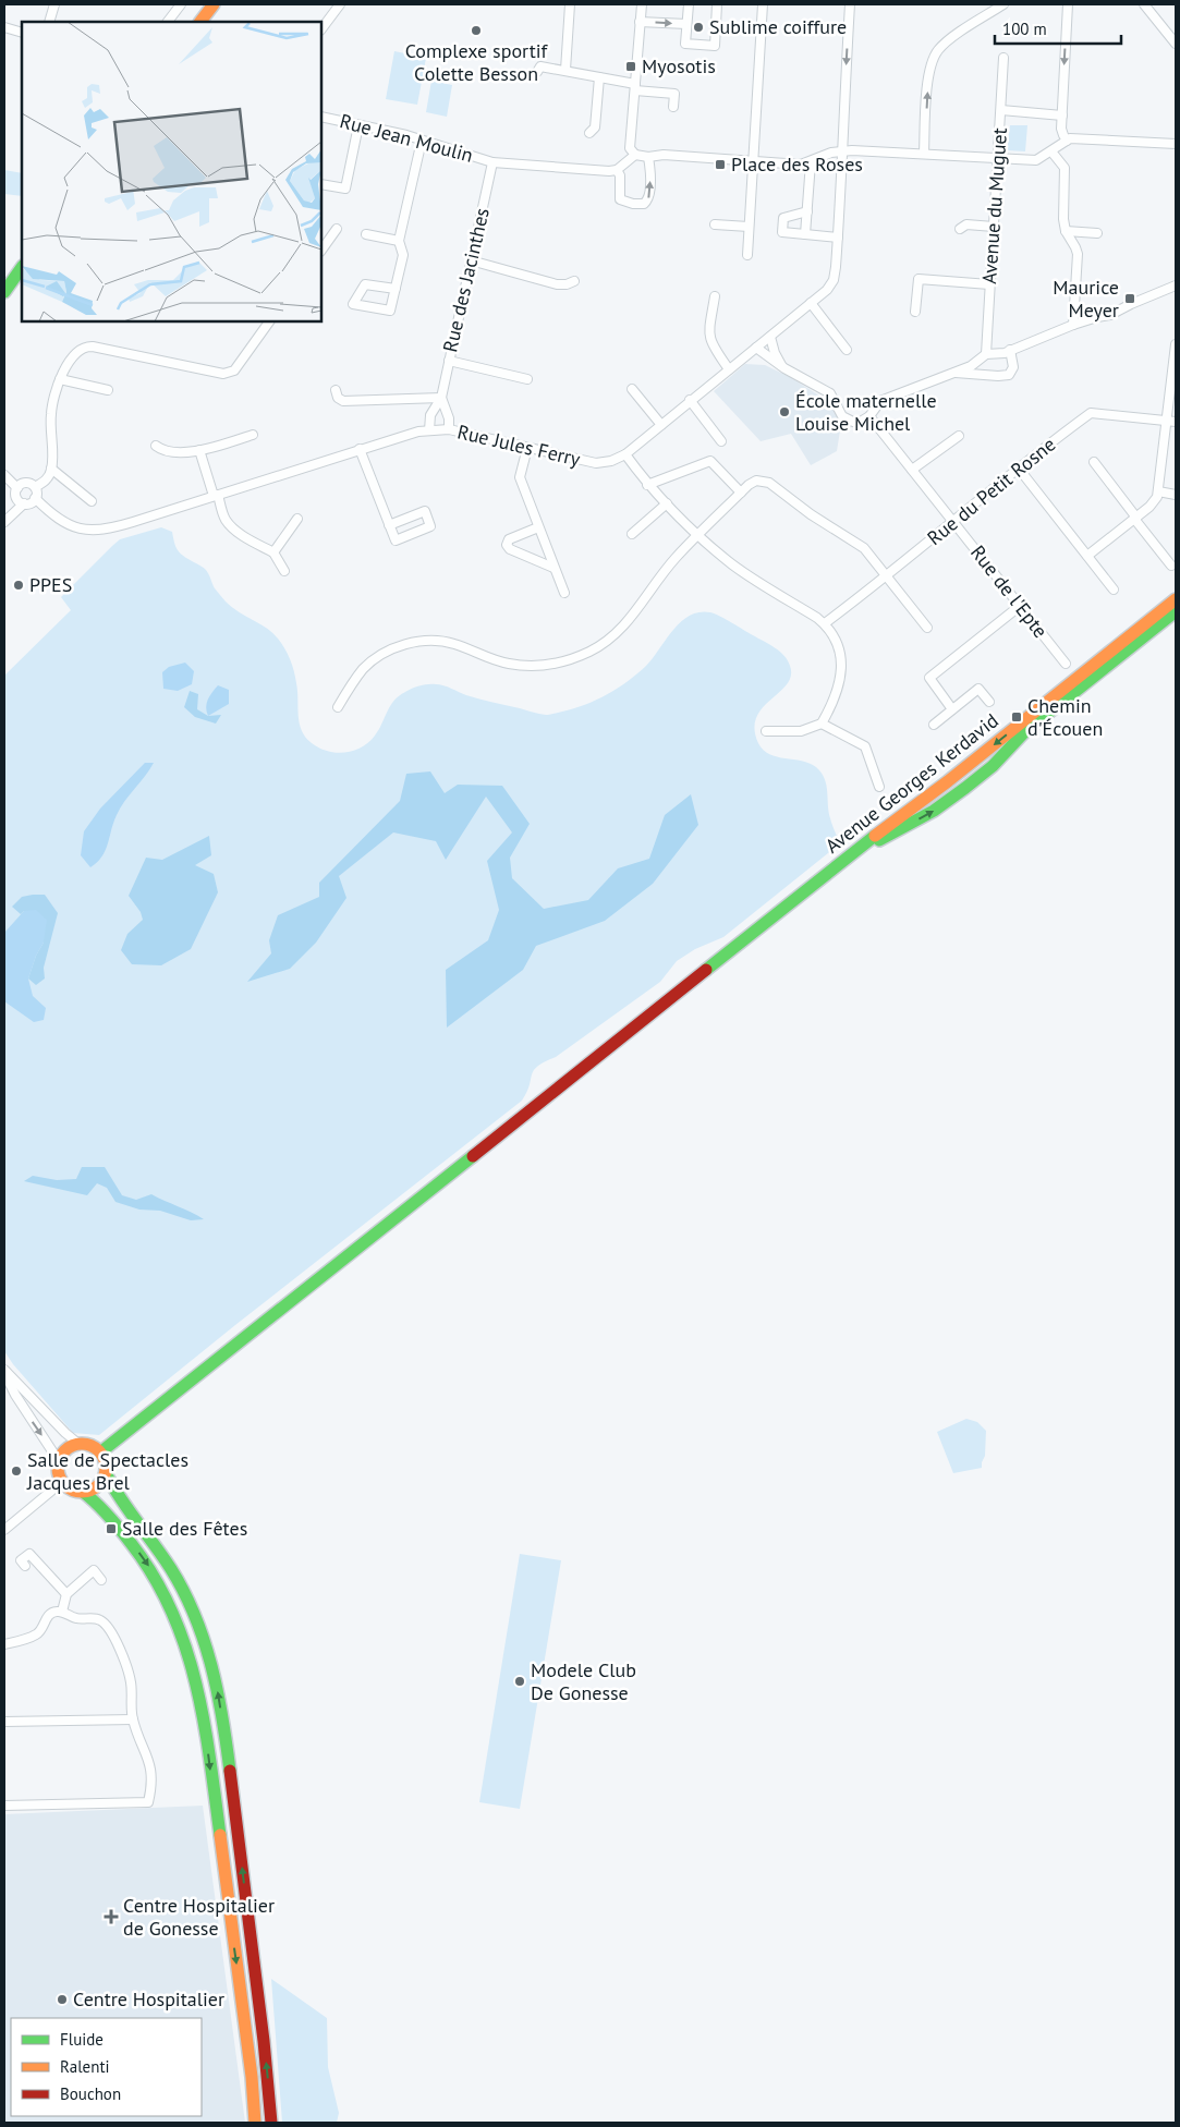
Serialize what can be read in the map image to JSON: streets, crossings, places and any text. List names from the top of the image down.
{
  "streets": {
    "main road": ["Avenue Georges Kerdavid"],
    "street": [
      "Rue Jean Moulin",
      "Avenue du Muguet",
      "Rue des Jacinthes",
      "Rue Jules Ferry",
      "Rue du Petit Rosne",
      "Rue de l'Epte"
    ]
  },
  "crossings": [
    ["Rue Jean Moulin", "Rue des Jacinthes"],
    ["Rue du Petit Rosne", "Rue de l'Epte"]
  ],
  "places": {
    "other": [
      "Sublime coiffure",
      "Complexe sportif Colette Besson",
      "École maternelle Louise Michel",
      "PPES",
      "Salle de Spectacles Jacques Brel",
      "Modele Club De Gonesse",
      "Centre Hospitalier"
    ],
    "transit": [
      "Myosotis",
      "Place des Roses",
      "Maurice Meyer",
      "Chemin d'Écouen",
      "Salle des Fêtes"
    ],
    "health": ["Centre Hospitalier de Gonesse"]
  },
  "legend": ["Fluide", "Ralenti", "Bouchon"],
  "scale_bar": "100 m"
}
